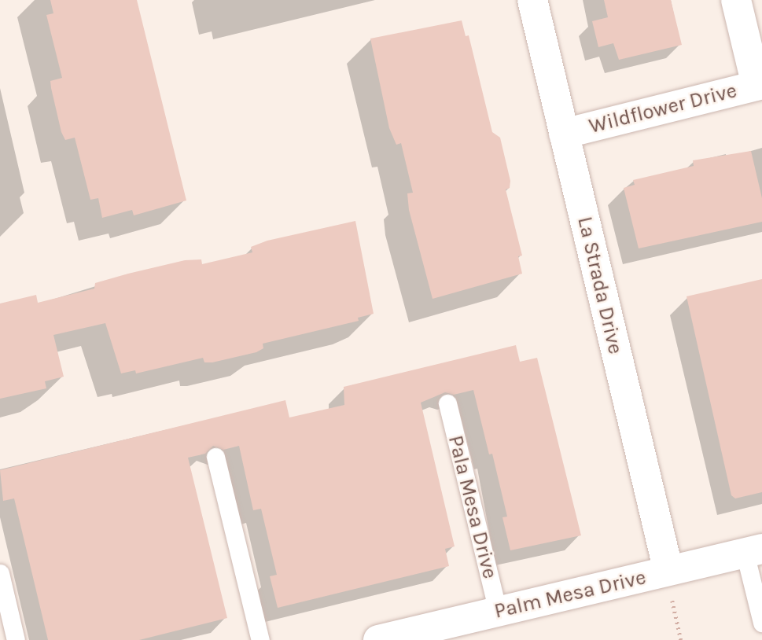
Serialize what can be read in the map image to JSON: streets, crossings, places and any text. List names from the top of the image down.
{
  "streets": {
    "street": ["Wildflower Drive", "La Strada Drive", "Palm Mesa Drive"],
    "lane": ["Pala Mesa Drive"]
  },
  "crossings": [
    ["Wildflower Drive", "La Strada Drive"],
    ["La Strada Drive", "Palm Mesa Drive"],
    ["Pala Mesa Drive", "Palm Mesa Drive"]
  ]
}
